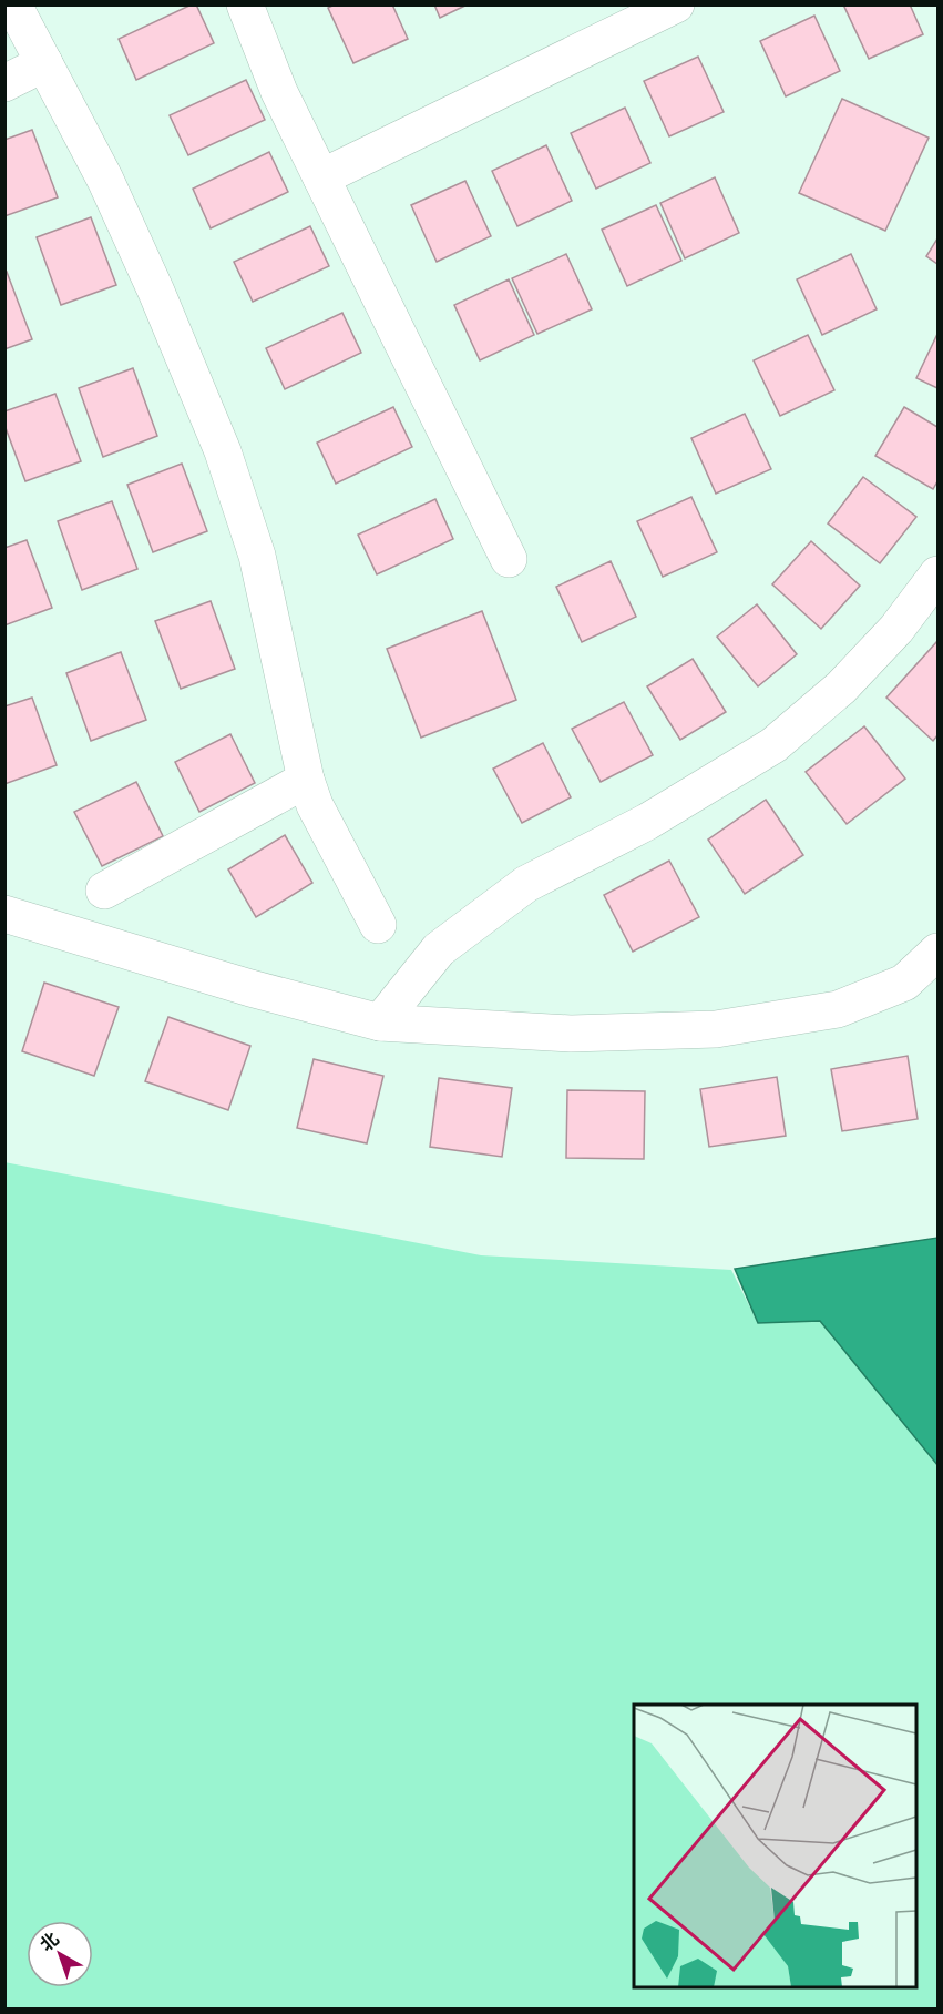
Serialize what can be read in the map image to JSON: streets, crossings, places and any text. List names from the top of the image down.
{
  "north": "top left"
}
